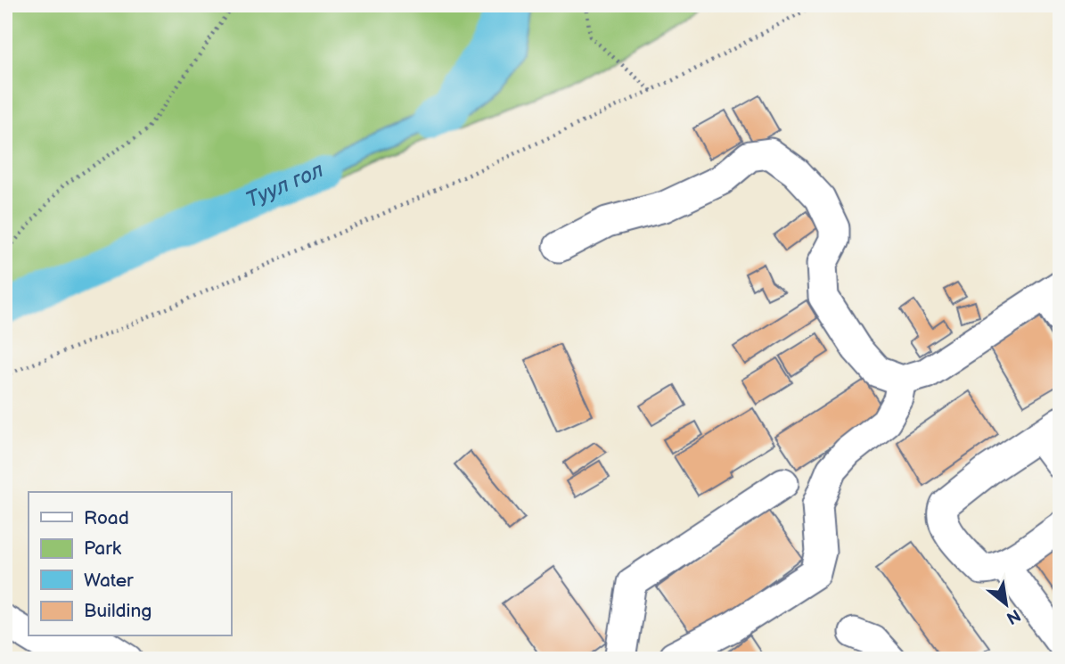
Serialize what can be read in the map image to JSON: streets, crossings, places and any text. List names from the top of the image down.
{
  "water": ["Туул гол"],
  "legend": [
    "Road",
    "Park",
    "Water",
    "Building"
  ],
  "north": "bottom right"
}
